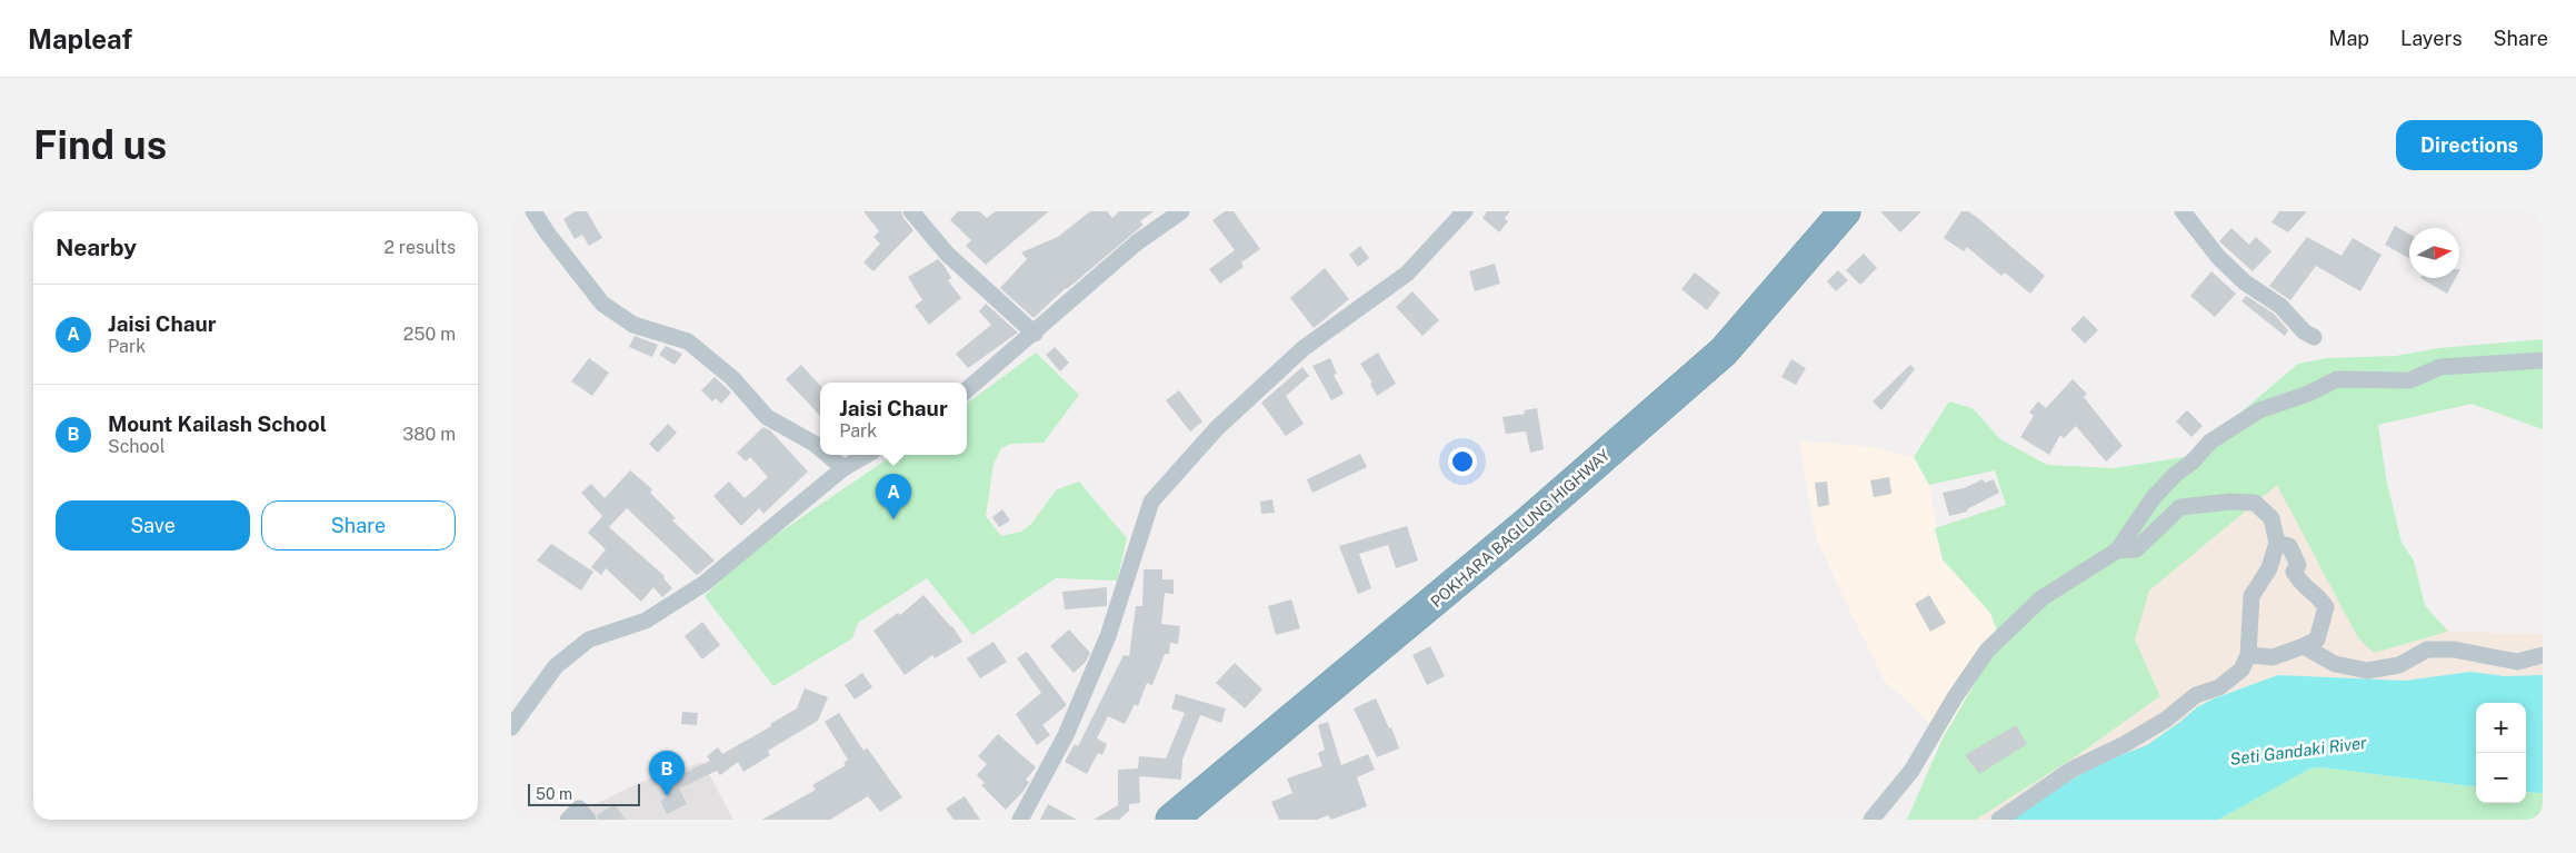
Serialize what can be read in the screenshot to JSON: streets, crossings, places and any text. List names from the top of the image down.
{
  "streets": {
    "highway": ["POKHARA BAGLUNG HIGHWAY"]
  },
  "water": ["Seti Gandaki River"],
  "scale_bar": "50 m",
  "north": "right",
  "page": {
    "header": "Mapleaf",
    "nav": ["Map", "Layers", "Share"],
    "buttons": [
      "Directions",
      ["Save", "Share"]
    ],
    "title": "Find us",
    "heading": ["Nearby", "2 results"],
    "list": [
      {
        "mark": "A",
        "name": "Jaisi Chaur",
        "note": "Park",
        "value": "250 m"
      },
      {
        "mark": "B",
        "name": "Mount Kailash School",
        "note": "School",
        "value": "380 m"
      }
    ],
    "popup": ["Jaisi Chaur", "Park"],
    "pins": ["A", "B"],
    "map_buttons": ["+", "−"],
    "scale": "50 m"
  }
}
